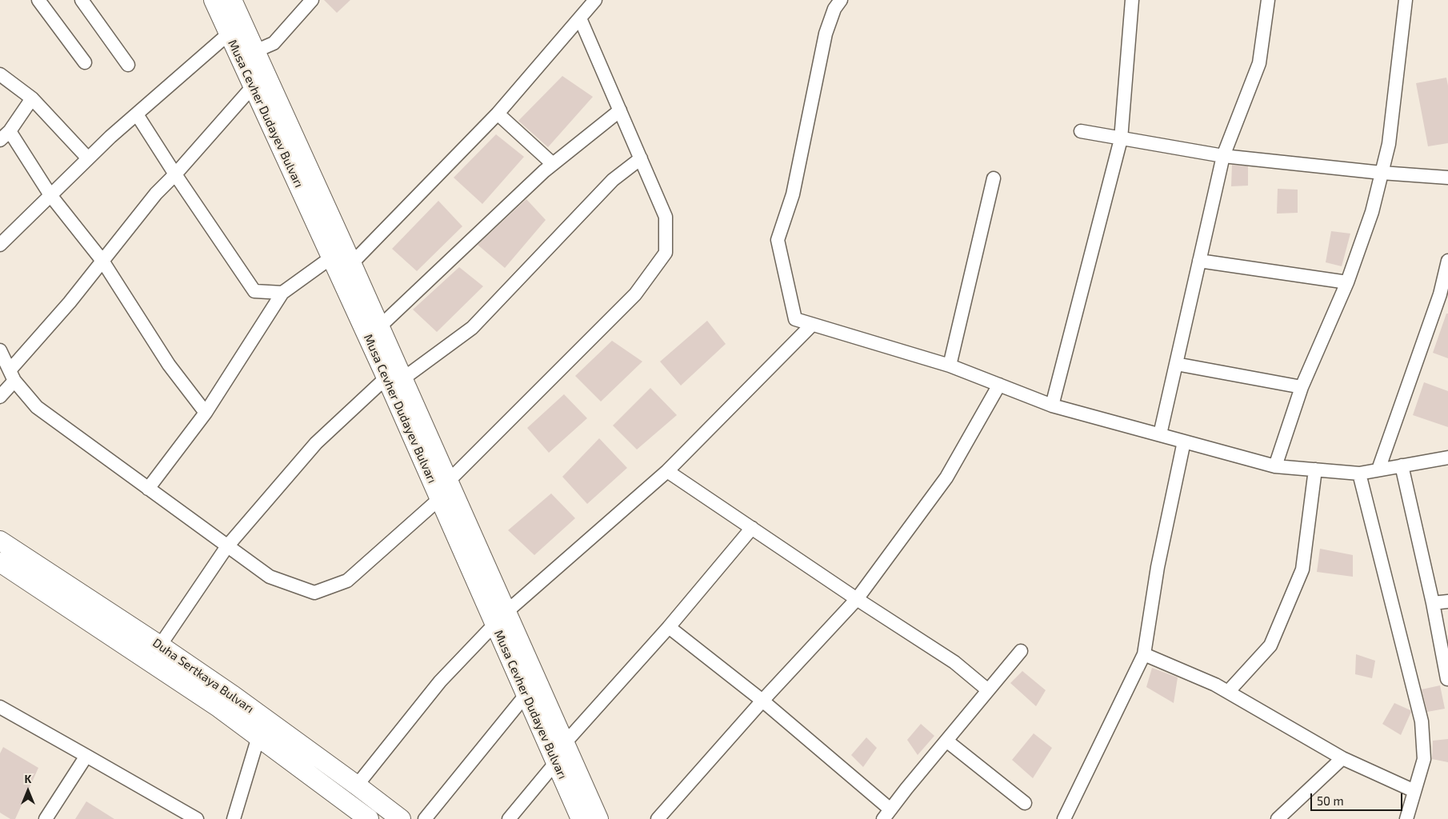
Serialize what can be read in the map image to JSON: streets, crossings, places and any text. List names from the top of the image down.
{
  "streets": {
    "main road": ["Musa Cevher Dudayev Bulvarı", "Duha Sertkaya Bulvarı"]
  },
  "scale_bar": "50 m",
  "north": "top"
}
